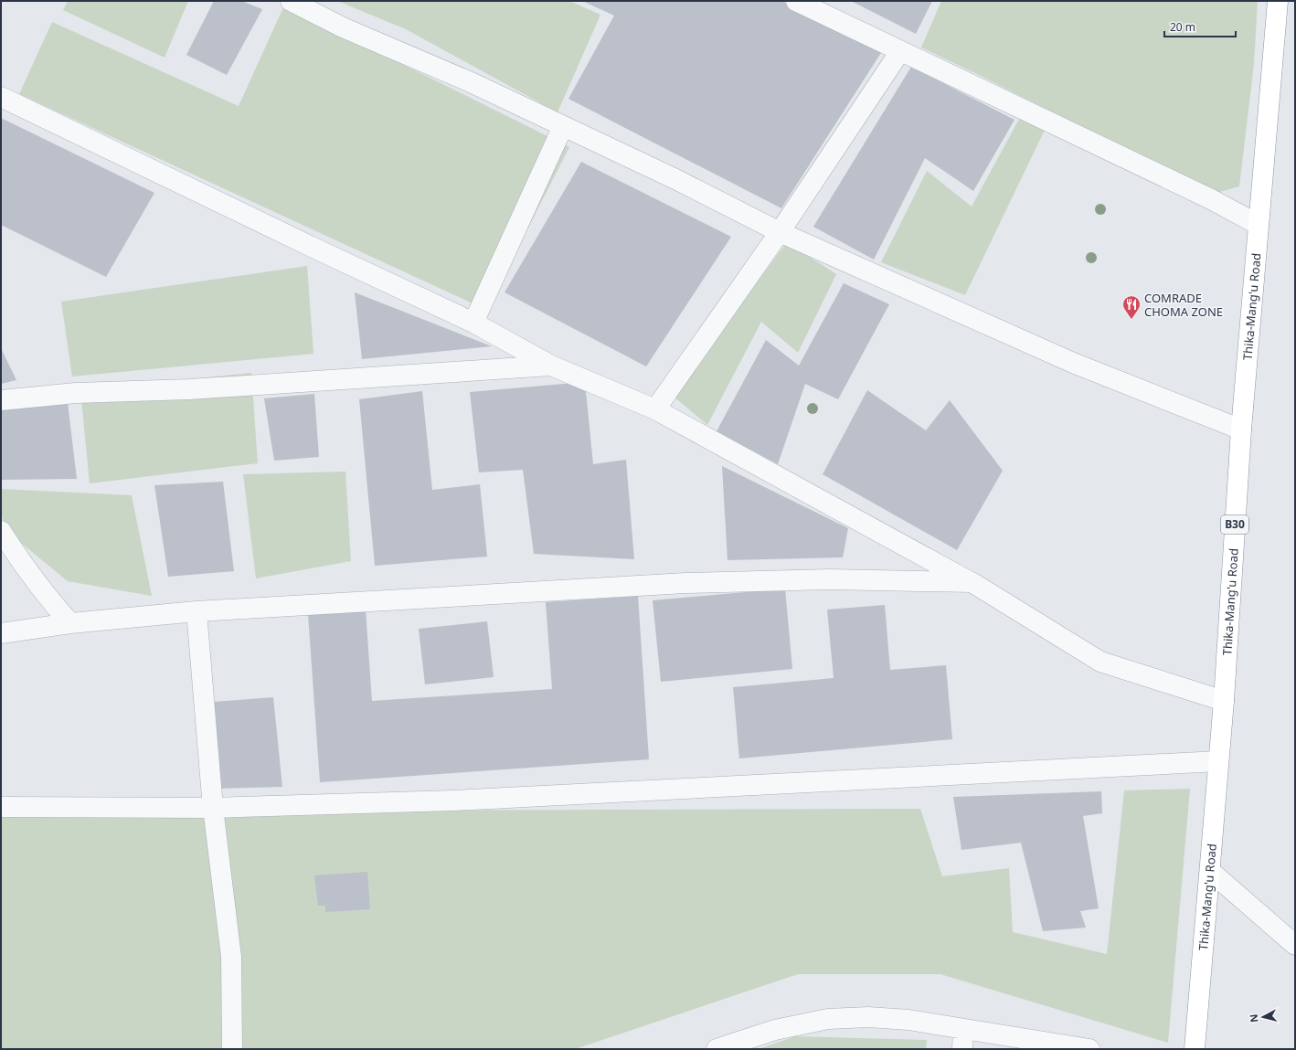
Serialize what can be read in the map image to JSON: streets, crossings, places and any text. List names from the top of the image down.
{
  "streets": {
    "highway": ["Thika-Mang'u Road", "B30"]
  },
  "places": {
    "restaurant": ["COMRADE CHOMA ZONE"]
  },
  "scale_bar": "20 m",
  "north": "left"
}
